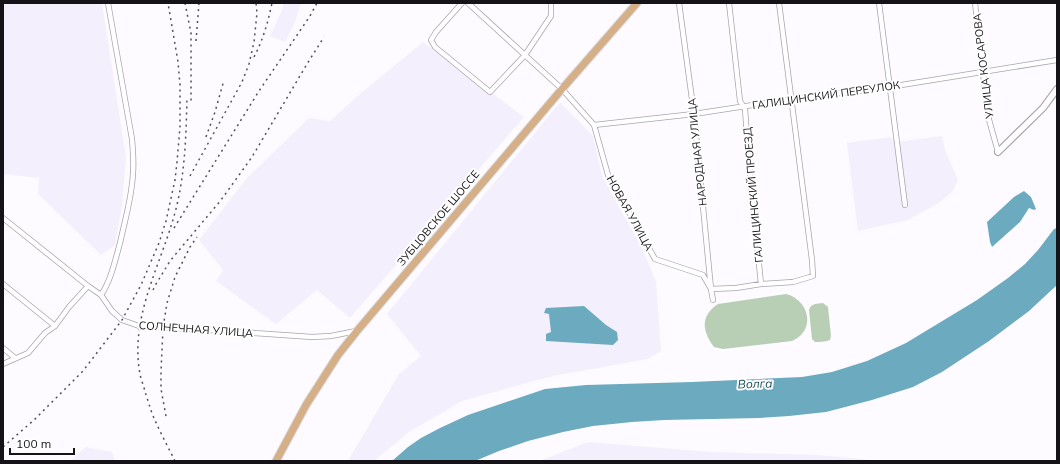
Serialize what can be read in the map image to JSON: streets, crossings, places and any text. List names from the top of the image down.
{
  "streets": {
    "main road": ["ЗУБЦОВСКОЕ ШОССЕ"],
    "street": [
      "УЛИЦА КОСАРОВА",
      "ГАЛИЦИНСКИЙ ПЕРЕУЛОК",
      "НАРОДНАЯ УЛИЦА",
      "ГАЛИЦИНСКИЙ ПРОЕЗД",
      "НОВАЯ УЛИЦА",
      "СОЛНЕЧНАЯ УЛИЦА"
    ]
  },
  "crossings": [
    ["УЛИЦА КОСАРОВА", "ГАЛИЦИНСКИЙ ПЕРЕУЛОК"],
    ["ГАЛИЦИНСКИЙ ПЕРЕУЛОК", "НАРОДНАЯ УЛИЦА"],
    ["ГАЛИЦИНСКИЙ ПЕРЕУЛОК", "ГАЛИЦИНСКИЙ ПРОЕЗД"],
    ["ГАЛИЦИНСКИЙ ПЕРЕУЛОК", "НОВАЯ УЛИЦА"],
    ["НАРОДНАЯ УЛИЦА", "НОВАЯ УЛИЦА"],
    ["НОВАЯ УЛИЦА", "ЗУБЦОВСКОЕ ШОССЕ"],
    ["ЗУБЦОВСКОЕ ШОССЕ", "СОЛНЕЧНАЯ УЛИЦА"]
  ],
  "water": ["Волга"],
  "scale_bar": "100 m"
}
